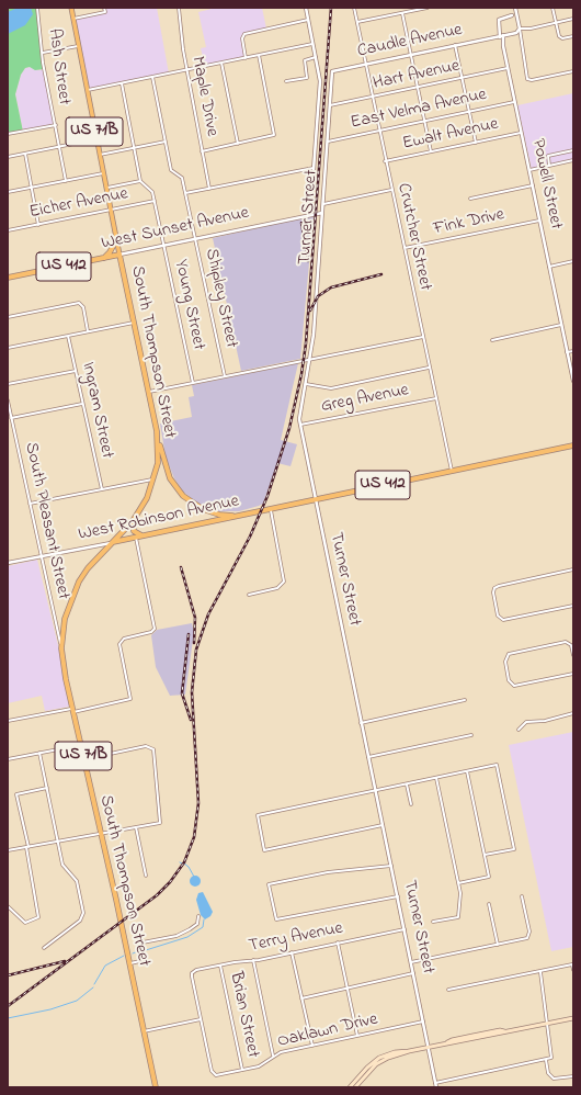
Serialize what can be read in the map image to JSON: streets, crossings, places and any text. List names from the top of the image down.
{
  "streets": {
    "highway": [
      "US 71B",
      "West Sunset Avenue",
      "US 412",
      "South Thompson Street",
      "West Robinson Avenue"
    ],
    "street": [
      "Caudle Avenue",
      "Ash Street",
      "Hart Avenue",
      "Maple Drive",
      "East Velma Avenue",
      "Ewalt Avenue",
      "Powell Street",
      "Eicher Avenue",
      "Turner Street",
      "Fink Drive",
      "Crutcher Street",
      "Shipley Street",
      "Young Street",
      "Greg Avenue",
      "Ingram Street",
      "South Pleasant Street",
      "Terry Avenue",
      "Brian Street",
      "Oaklawn Drive"
    ]
  },
  "crossings": [
    ["Caudle Avenue", "Powell Street"],
    ["Caudle Avenue", "Turner Street"],
    ["Caudle Avenue", "Crutcher Street"],
    ["Hart Avenue", "Powell Street"],
    ["Hart Avenue", "Turner Street"],
    ["Hart Avenue", "Crutcher Street"],
    ["East Velma Avenue", "Powell Street"],
    ["East Velma Avenue", "Turner Street"],
    ["East Velma Avenue", "Crutcher Street"],
    ["Ewalt Avenue", "Powell Street"],
    ["Ewalt Avenue", "Crutcher Street"],
    ["Powell Street", "Fink Drive"],
    ["Eicher Avenue", "Young Street"],
    ["Eicher Avenue", "South Thompson Street"],
    ["Turner Street", "West Sunset Avenue"],
    ["Turner Street", "US 412"],
    ["Turner Street", "Greg Avenue"],
    ["Turner Street", "West Robinson Avenue"],
    ["Turner Street", "Terry Avenue"],
    ["Turner Street", "Oaklawn Drive"],
    ["Fink Drive", "Crutcher Street"],
    ["West Sunset Avenue", "Shipley Street"],
    ["West Sunset Avenue", "Young Street"],
    ["West Sunset Avenue", "South Thompson Street"],
    ["Crutcher Street", "US 412"],
    ["Crutcher Street", "Greg Avenue"],
    ["US 412", "South Thompson Street"],
    ["US 412", "West Robinson Avenue"],
    ["South Thompson Street", "West Robinson Avenue"],
    ["South Thompson Street", "South Pleasant Street"],
    ["West Robinson Avenue", "South Pleasant Street"],
    ["Terry Avenue", "Brian Street"],
    ["Terry Avenue", "Oaklawn Drive"],
    ["Brian Street", "Oaklawn Drive"]
  ]
}
